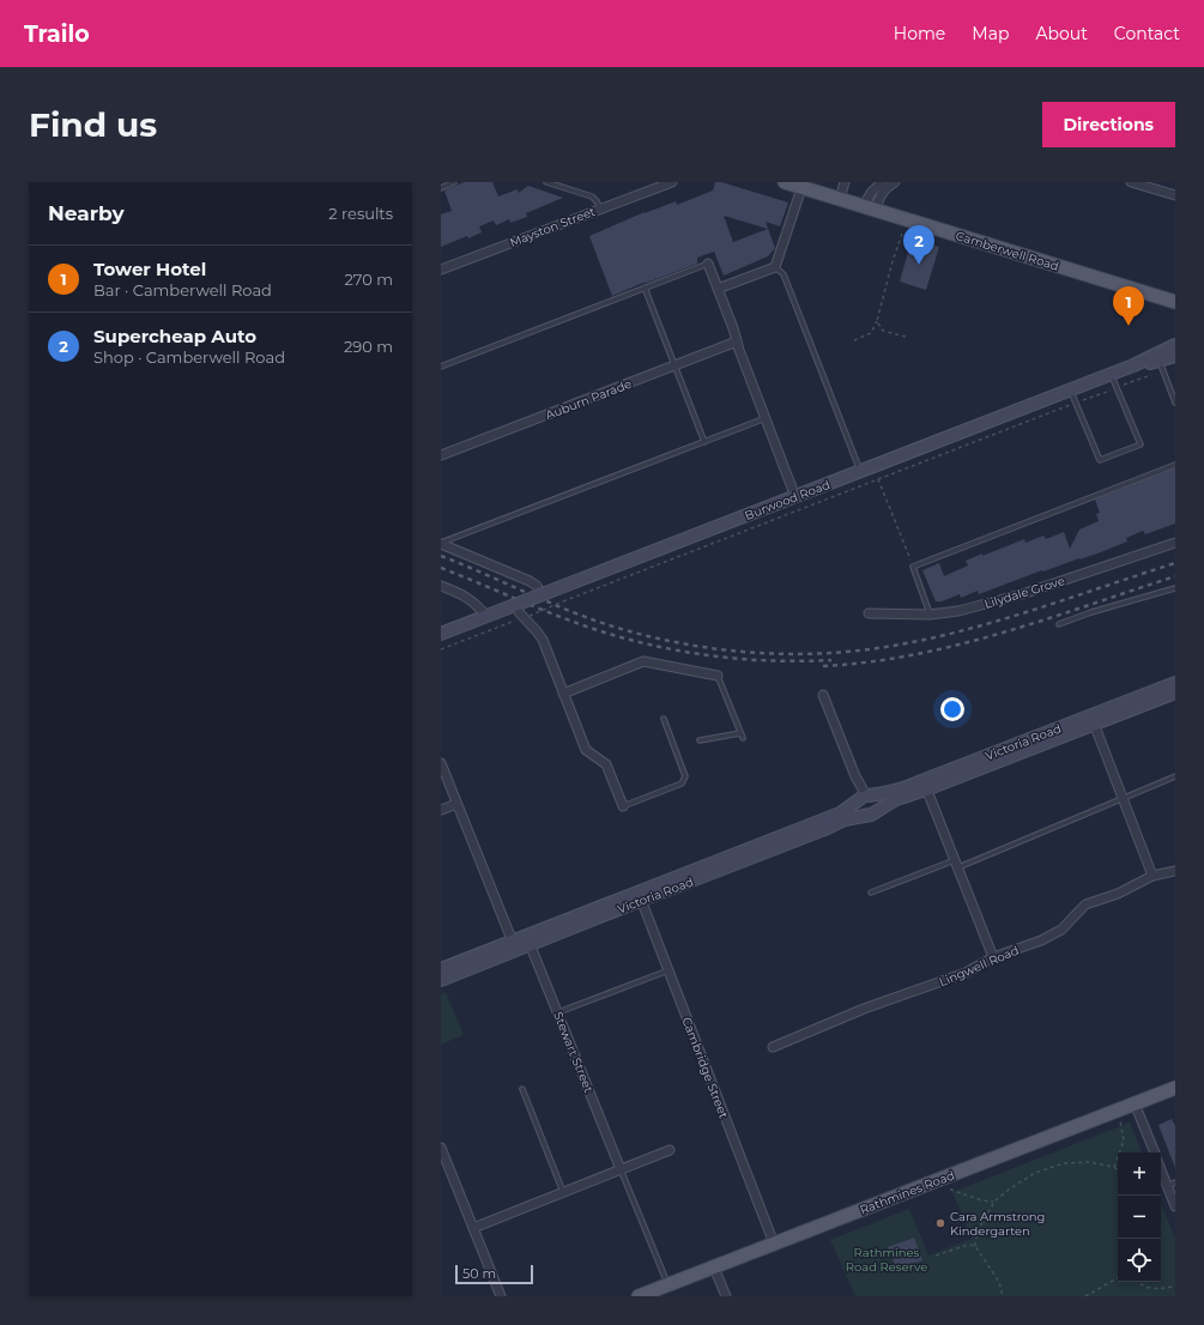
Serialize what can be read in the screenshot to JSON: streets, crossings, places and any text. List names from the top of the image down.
{
  "streets": {
    "main road": ["Camberwell Road", "Rathmines Road"],
    "street": [
      "Mayston Street",
      "Auburn Parade",
      "Burwood Road",
      "Lilydale Grove",
      "Victoria Road",
      "Lingwell Road",
      "Stewart Street",
      "Cambridge Street"
    ]
  },
  "crossings": [
    ["Victoria Road", "Stewart Street"],
    ["Victoria Road", "Cambridge Street"],
    ["Cambridge Street", "Rathmines Road"]
  ],
  "parks": ["Rathmines Road Reserve"],
  "places": ["Cara Armstrong Kindergarten"],
  "scale_bar": "50 m",
  "page": {
    "header": "Trailo",
    "nav": [
      "Home",
      "Map",
      "About",
      "Contact"
    ],
    "buttons": "Directions",
    "title": "Find us",
    "heading": ["Nearby", "2 results"],
    "pins": ["2", "1"],
    "list": [
      {
        "mark": "1",
        "name": "Tower Hotel",
        "note": "Bar · Camberwell Road",
        "value": "270 m"
      },
      {
        "mark": "2",
        "name": "Supercheap Auto",
        "note": "Shop · Camberwell Road",
        "value": "290 m"
      }
    ],
    "map_buttons": ["+", "−"],
    "scale": "50 m"
  }
}
